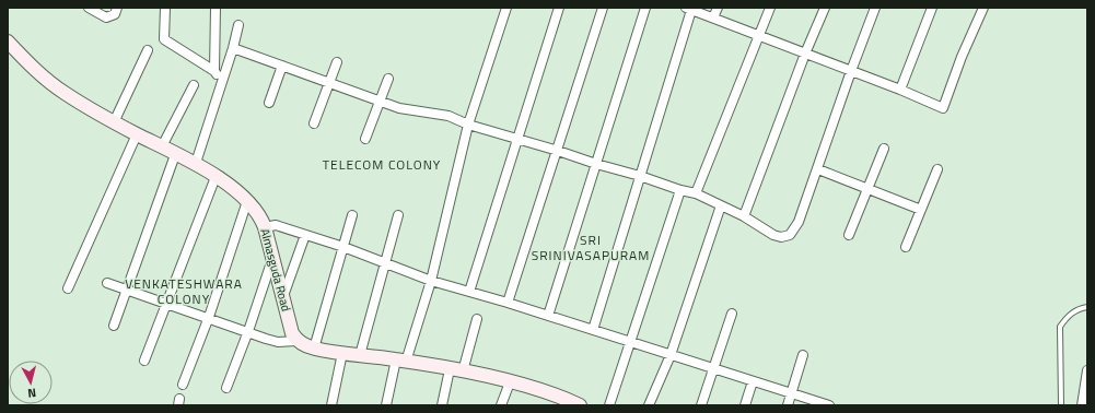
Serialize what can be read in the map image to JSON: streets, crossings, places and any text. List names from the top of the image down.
{
  "streets": {
    "street": ["Almasguda Road"]
  },
  "districts": ["TELECOM COLONY", "SRI SRINIVASAPURAM", "VENKATESHWARA COLONY"],
  "north": "bottom"
}
